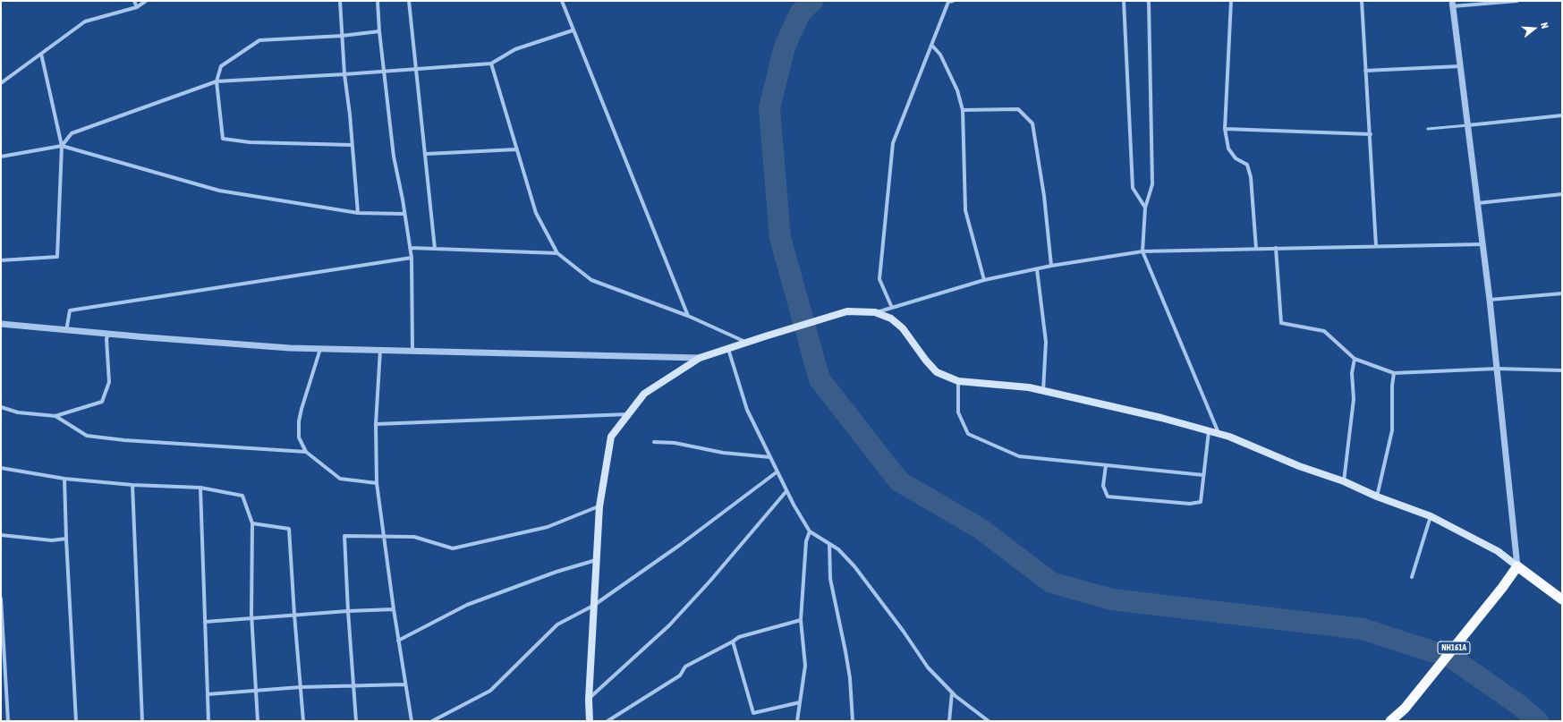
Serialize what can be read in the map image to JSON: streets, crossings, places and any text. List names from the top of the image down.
{
  "streets": {
    "highway": ["NH161A"]
  },
  "north": "right"
}
